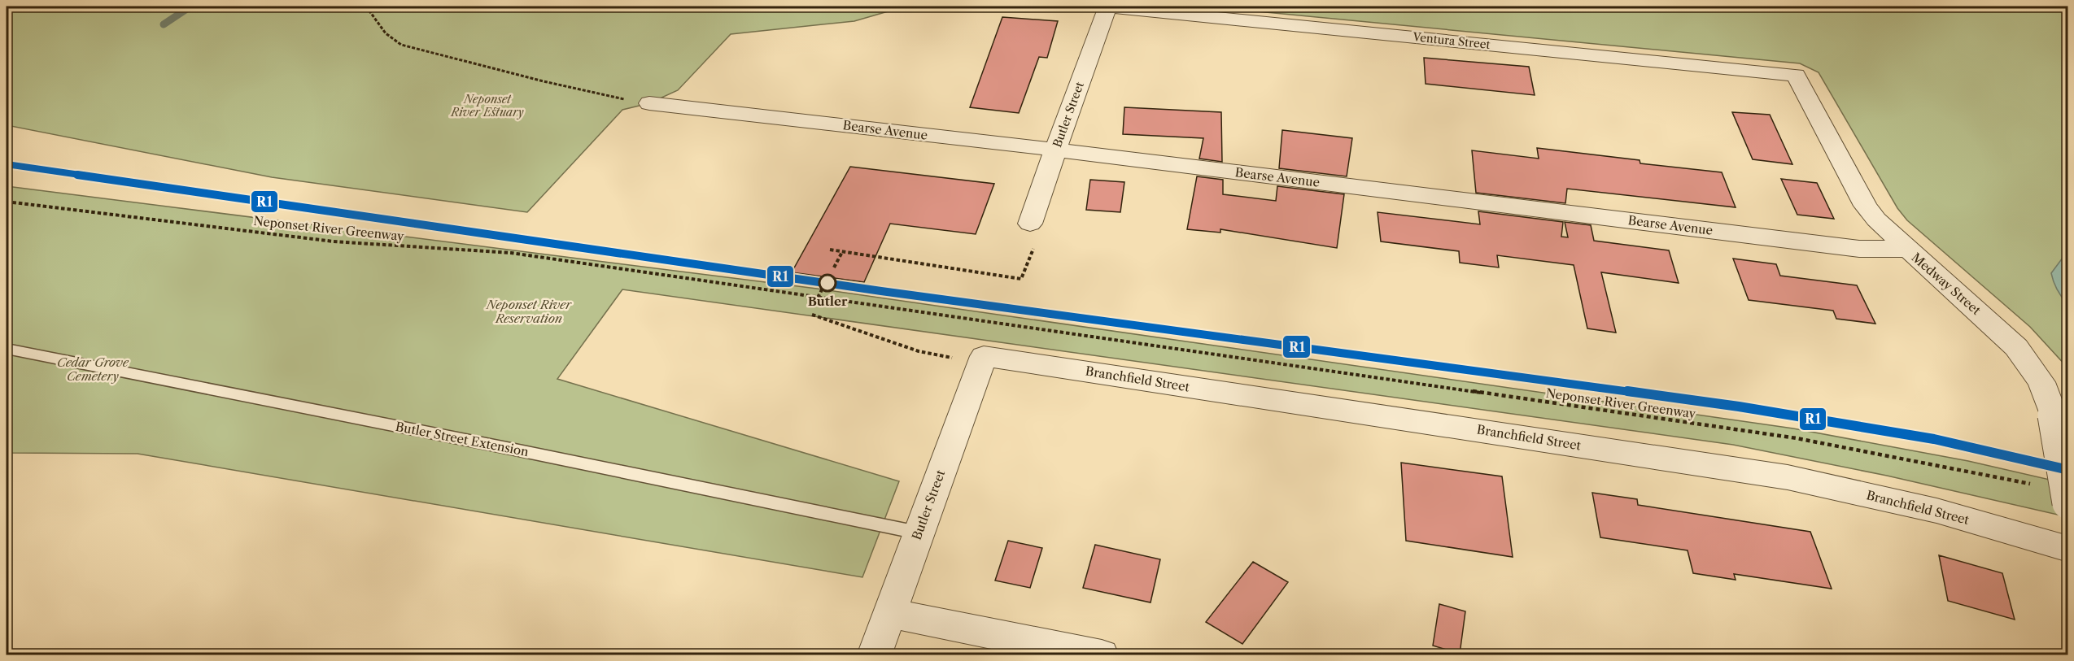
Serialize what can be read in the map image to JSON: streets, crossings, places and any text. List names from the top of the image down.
{
  "streets": {
    "street": [
      "Ventura Street",
      "Butler Street",
      "Bearse Avenue",
      "Medway Street",
      "Branchfield Street"
    ],
    "lane": ["Butler Street Extension"],
    "path": ["Neponset River Greenway"]
  },
  "crossings": [
    ["Ventura Street", "Butler Street"],
    ["Ventura Street", "Medway Street"],
    ["Butler Street", "Bearse Avenue"],
    ["Butler Street", "Branchfield Street"],
    ["Butler Street", "Butler Street Extension"],
    ["Bearse Avenue", "Medway Street"]
  ],
  "parks": ["Neponset River Estuary", "Neponset River Reservation", "Cedar Grove Cemetery"],
  "places": ["Butler"],
  "lines": ["transit line R1"]
}
